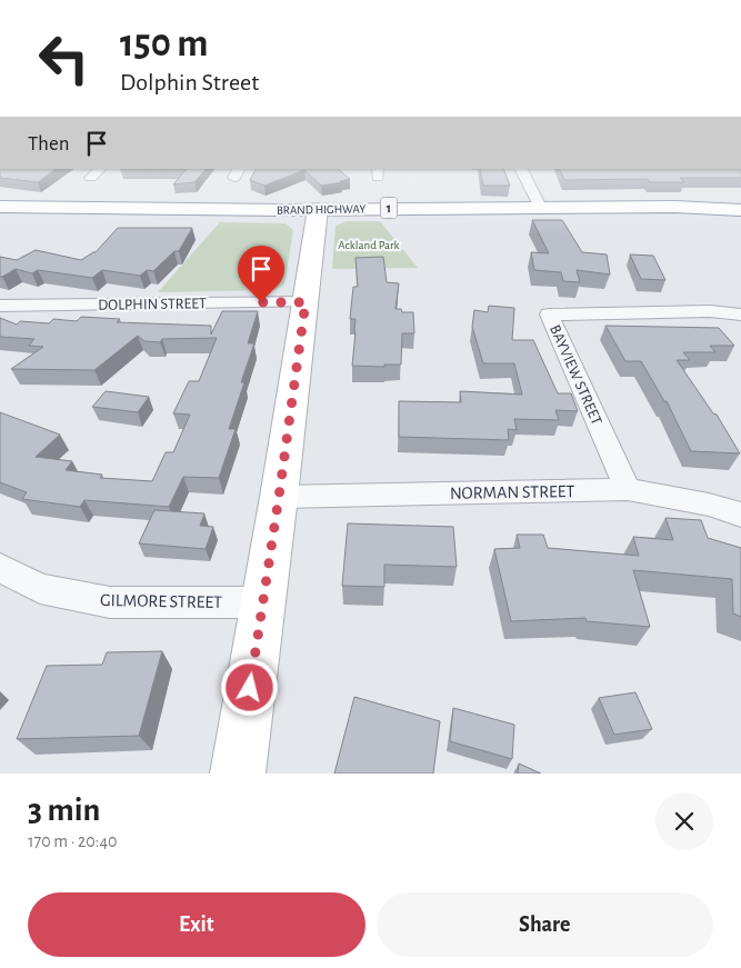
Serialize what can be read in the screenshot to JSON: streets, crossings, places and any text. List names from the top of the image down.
{
  "streets": {
    "main road": ["1", "BRAND HIGHWAY"],
    "street": [
      "DOLPHIN STREET",
      "BAYVIEW STREET",
      "NORMAN STREET",
      "GILMORE STREET"
    ]
  },
  "crossings": [
    ["BAYVIEW STREET", "NORMAN STREET"]
  ],
  "parks": ["Ackland Park"],
  "page": {
    "turn": ["150 m", "Dolphin Street"],
    "then": "Then",
    "heading": ["3 min", "170 m · 20:40"],
    "buttons": ["Exit", "Share"]
  }
}
